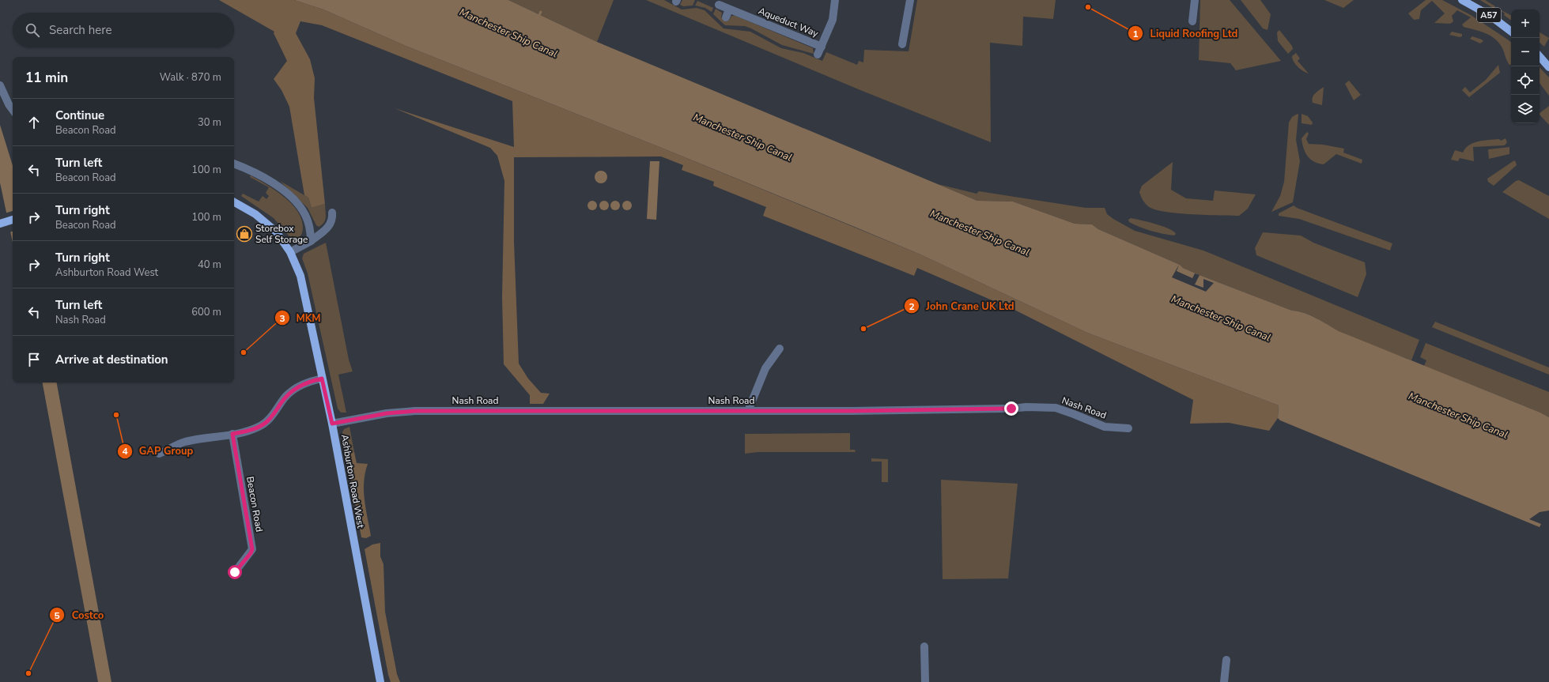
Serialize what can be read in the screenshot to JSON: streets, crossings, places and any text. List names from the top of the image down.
{
  "streets": {
    "main road": ["A57", "Ashburton Road West"],
    "street": ["Aqueduct Way", "Nash Road", "Beacon Road"]
  },
  "crossings": [
    ["Nash Road", "Ashburton Road West"]
  ],
  "water": ["Manchester Ship Canal"],
  "places": {
    "other": [
      "Liquid Roofing Ltd",
      "John Crane UK Ltd",
      "MKM",
      "GAP Group",
      "Costco"
    ],
    "shop": ["Storebox Self Storage"]
  },
  "page": {
    "map_buttons": ["+", "−"],
    "search": "Search here",
    "heading": ["11 min", "Walk · 870 m"],
    "list": [
      ["Continue", "Beacon Road", "30 m"],
      ["Turn left", "Beacon Road", "100 m"],
      ["Turn right", "Beacon Road", "100 m"],
      ["Turn right", "Ashburton Road West", "40 m"],
      ["Turn left", "Nash Road", "600 m"],
      "Arrive at destination"
    ]
  }
}
